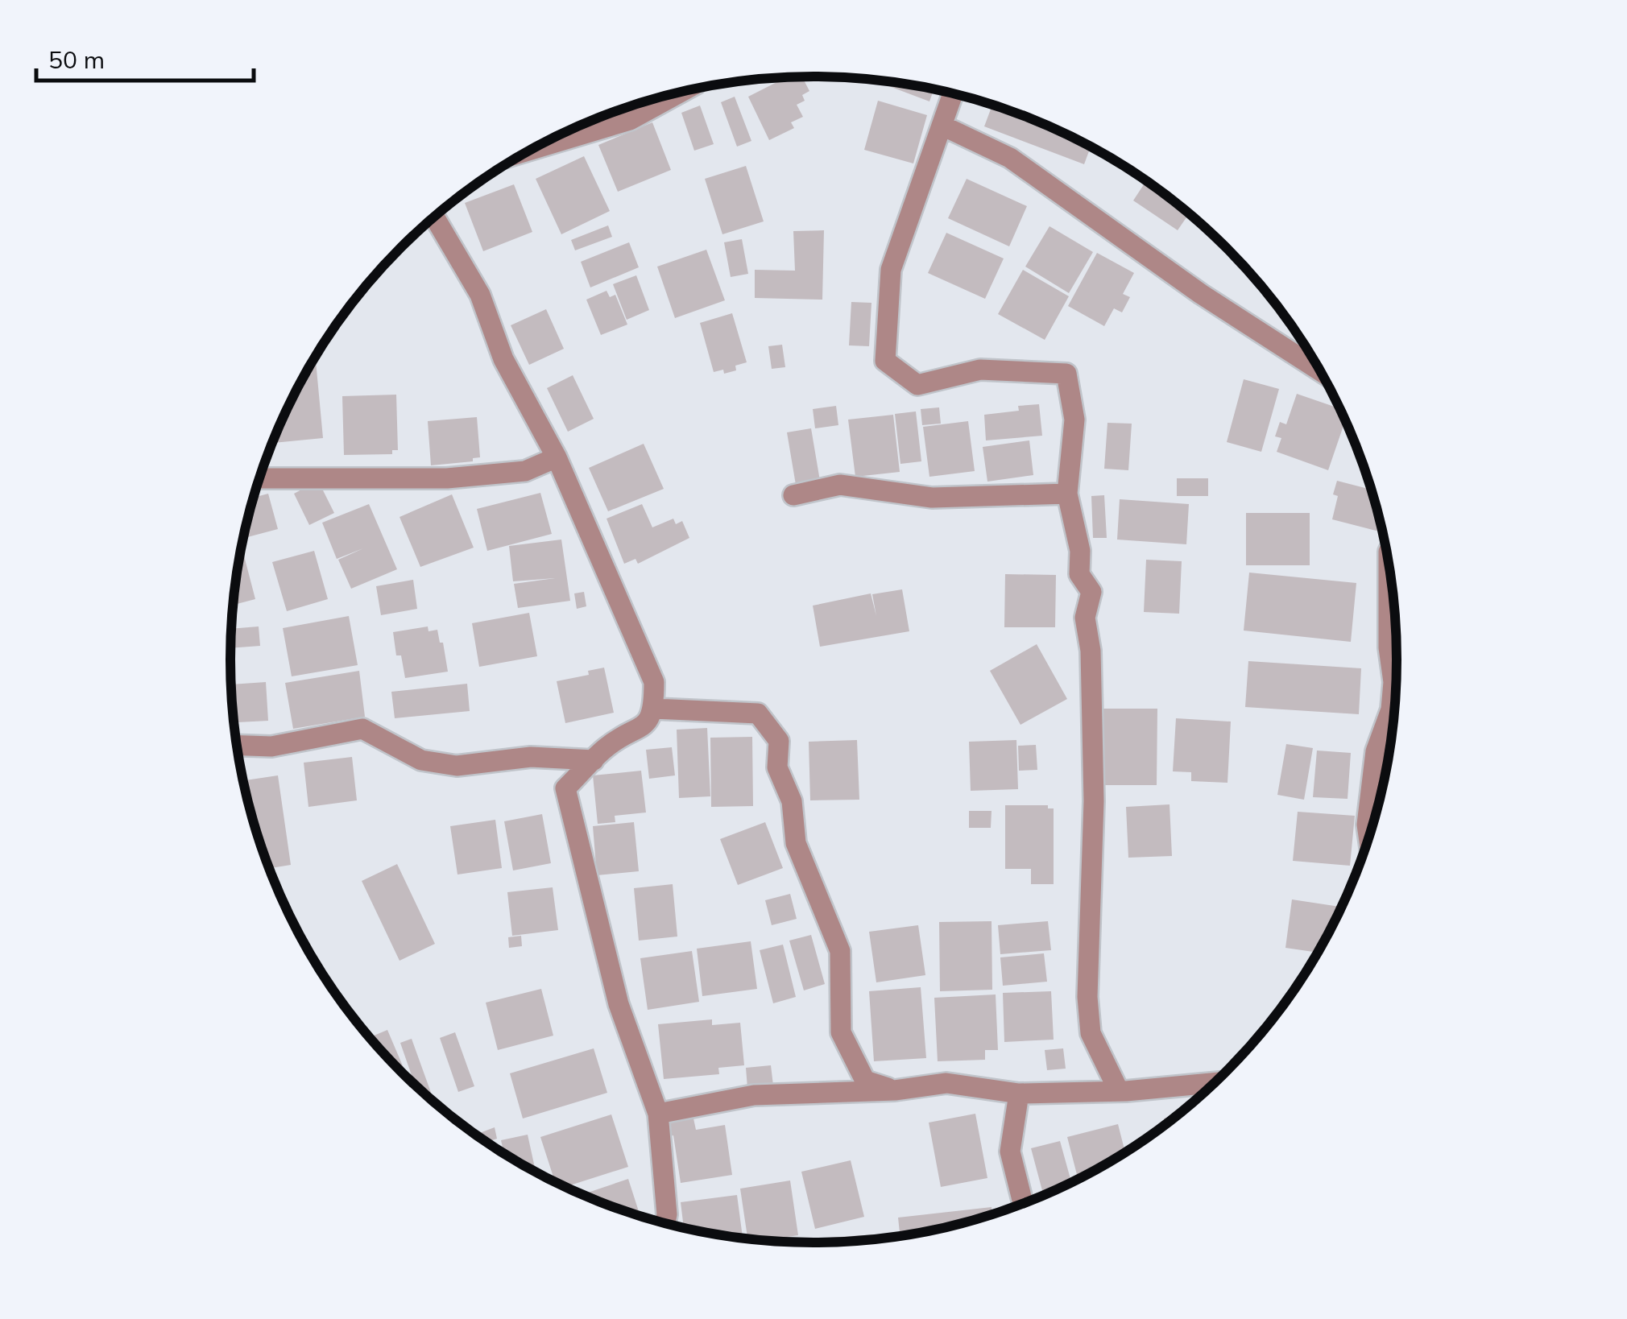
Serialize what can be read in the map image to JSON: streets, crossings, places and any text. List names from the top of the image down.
{
  "scale_bar": "50 m"
}
